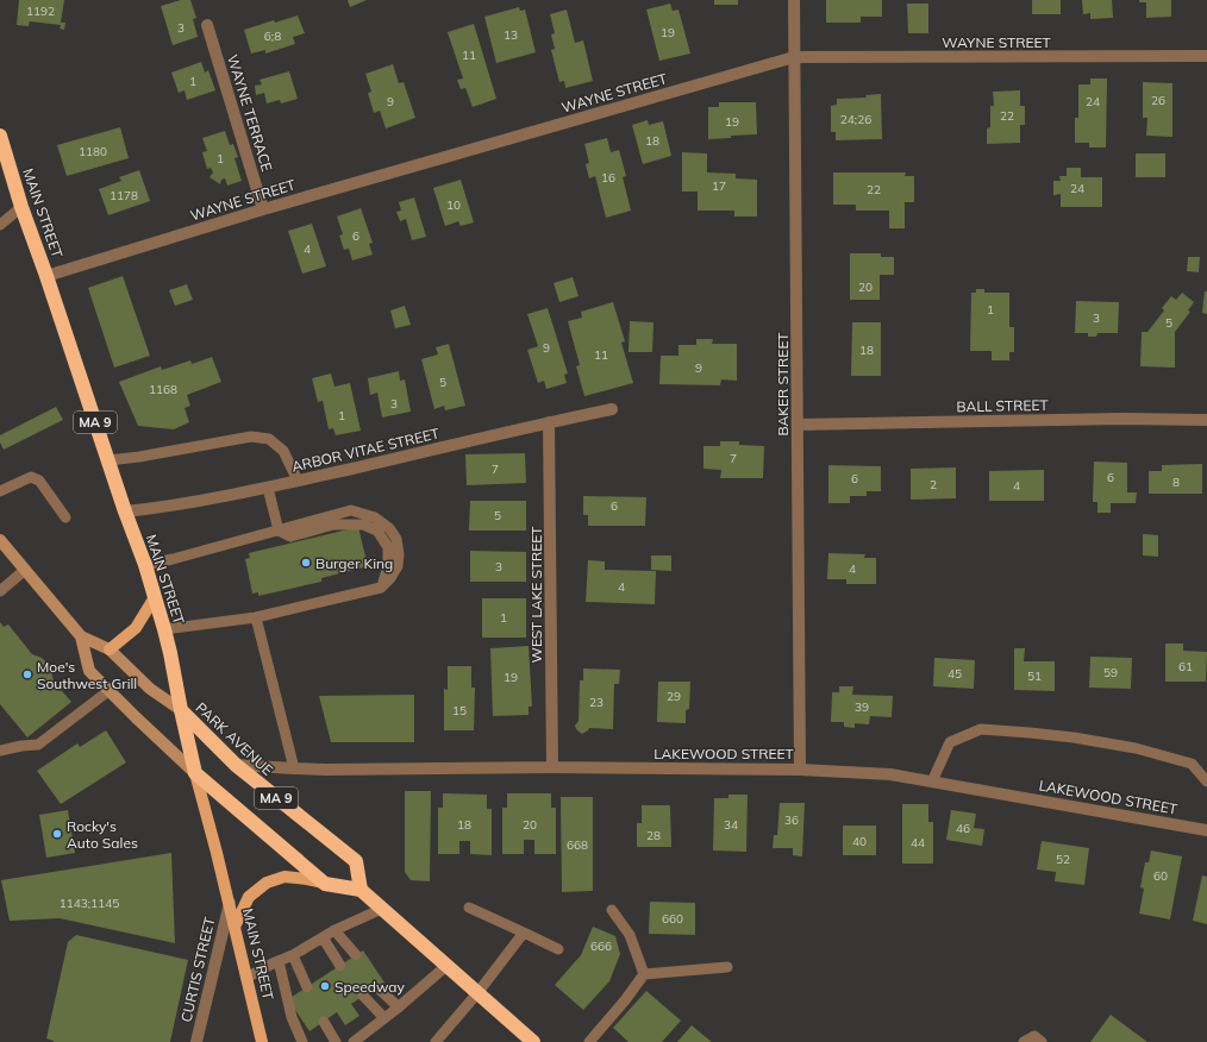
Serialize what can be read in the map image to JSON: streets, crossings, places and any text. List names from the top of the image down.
{
  "streets": {
    "highway": ["MAIN STREET", "MA 9", "PARK AVENUE"],
    "street": [
      "WAYNE STREET",
      "WAYNE TERRACE",
      "BAKER STREET",
      "BALL STREET",
      "ARBOR VITAE STREET",
      "WEST LAKE STREET",
      "LAKEWOOD STREET",
      "CURTIS STREET"
    ]
  },
  "crossings": [
    ["WAYNE STREET", "WAYNE TERRACE"],
    ["WAYNE STREET", "MAIN STREET"],
    ["WAYNE STREET", "BAKER STREET"],
    ["MAIN STREET", "MA 9"],
    ["MAIN STREET", "ARBOR VITAE STREET"],
    ["MAIN STREET", "PARK AVENUE"],
    ["MAIN STREET", "CURTIS STREET"],
    ["BAKER STREET", "BALL STREET"],
    ["BAKER STREET", "LAKEWOOD STREET"],
    ["ARBOR VITAE STREET", "WEST LAKE STREET"],
    ["WEST LAKE STREET", "LAKEWOOD STREET"],
    ["PARK AVENUE", "LAKEWOOD STREET"]
  ],
  "places": [
    "Burger King",
    "Moe's Southwest Grill",
    "Rocky's Auto Sales",
    "Speedway"
  ],
  "house_numbers": [
    "1192",
    "3",
    "19",
    "13",
    "6;8",
    "11",
    "1",
    "26",
    "9",
    "24",
    "22",
    "24;26",
    "19",
    "18",
    "1180",
    "1",
    "16",
    "17",
    "24",
    "22",
    "1178",
    "10",
    "6",
    "4",
    "20",
    "1",
    "3",
    "5",
    "9",
    "18",
    "11",
    "9",
    "5",
    "1168",
    "3",
    "1",
    "7",
    "7",
    "6",
    "6",
    "8",
    "2",
    "4",
    "6",
    "5",
    "3",
    "4",
    "4",
    "1",
    "61",
    "59",
    "45",
    "51",
    "19",
    "29",
    "23",
    "39",
    "15",
    "36",
    "18",
    "20",
    "34",
    "46",
    "28",
    "40",
    "44",
    "668",
    "52",
    "60",
    "1143;1145",
    "660",
    "666"
  ]
}
